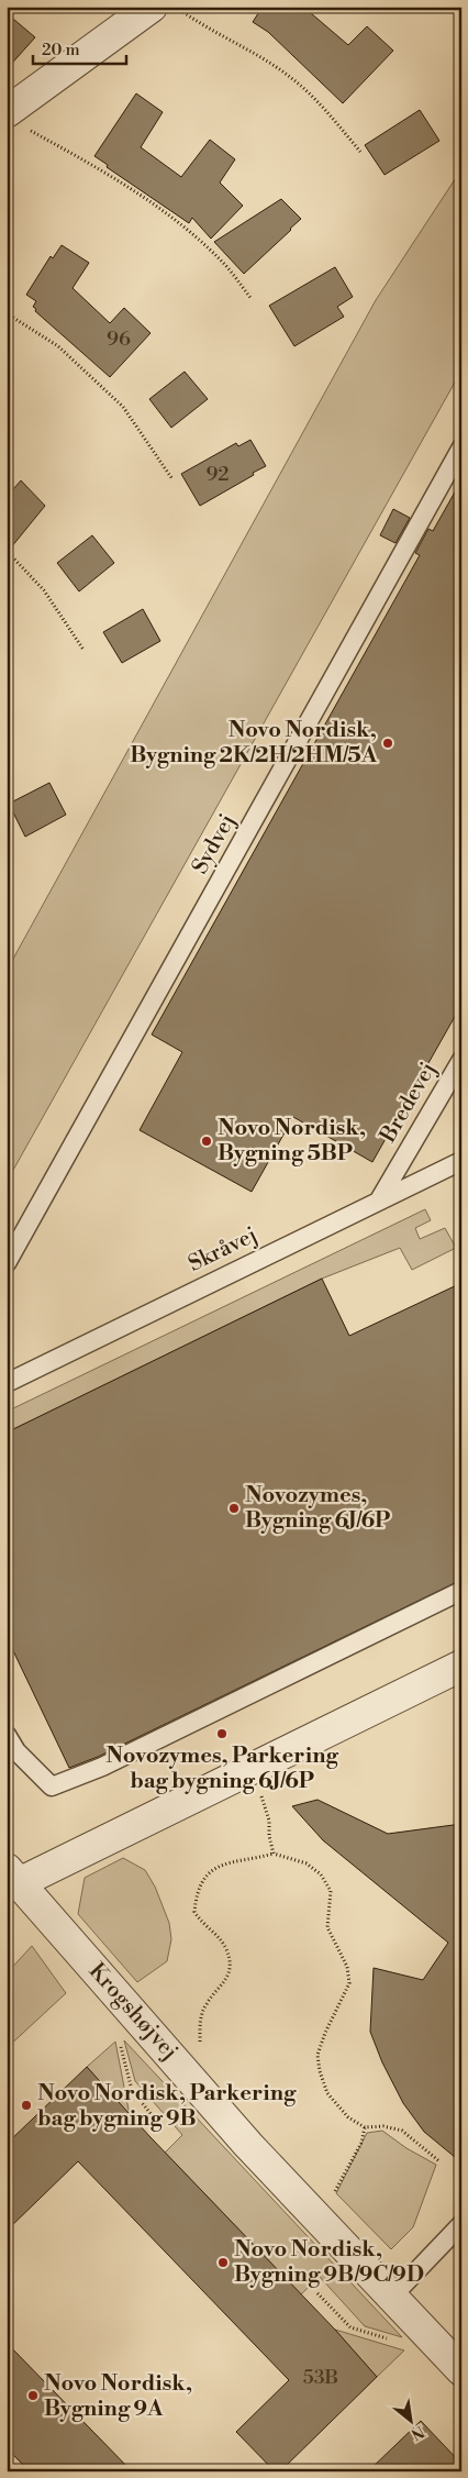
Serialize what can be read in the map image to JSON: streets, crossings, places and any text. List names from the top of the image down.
{
  "streets": {
    "street": ["Krogshøjvej"],
    "lane": ["Sydvej", "Bredevej", "Skråvej"]
  },
  "crossings": [
    ["Bredevej", "Skråvej"]
  ],
  "places": [
    "Novo Nordisk, Bygning 2K/2H/2HM/5A",
    "Novo Nordisk, Bygning 5BP",
    "Novozymes, Bygning 6J/6P",
    "Novozymes, Parkering bag bygning 6J/6P",
    "Novo Nordisk, Parkering bag bygning 9B",
    "Novo Nordisk, Bygning 9B/9C/9D",
    "Novo Nordisk, Bygning 9A"
  ],
  "house_numbers": ["96", "92", "53B"],
  "scale_bar": "20 m",
  "north": "bottom right"
}
